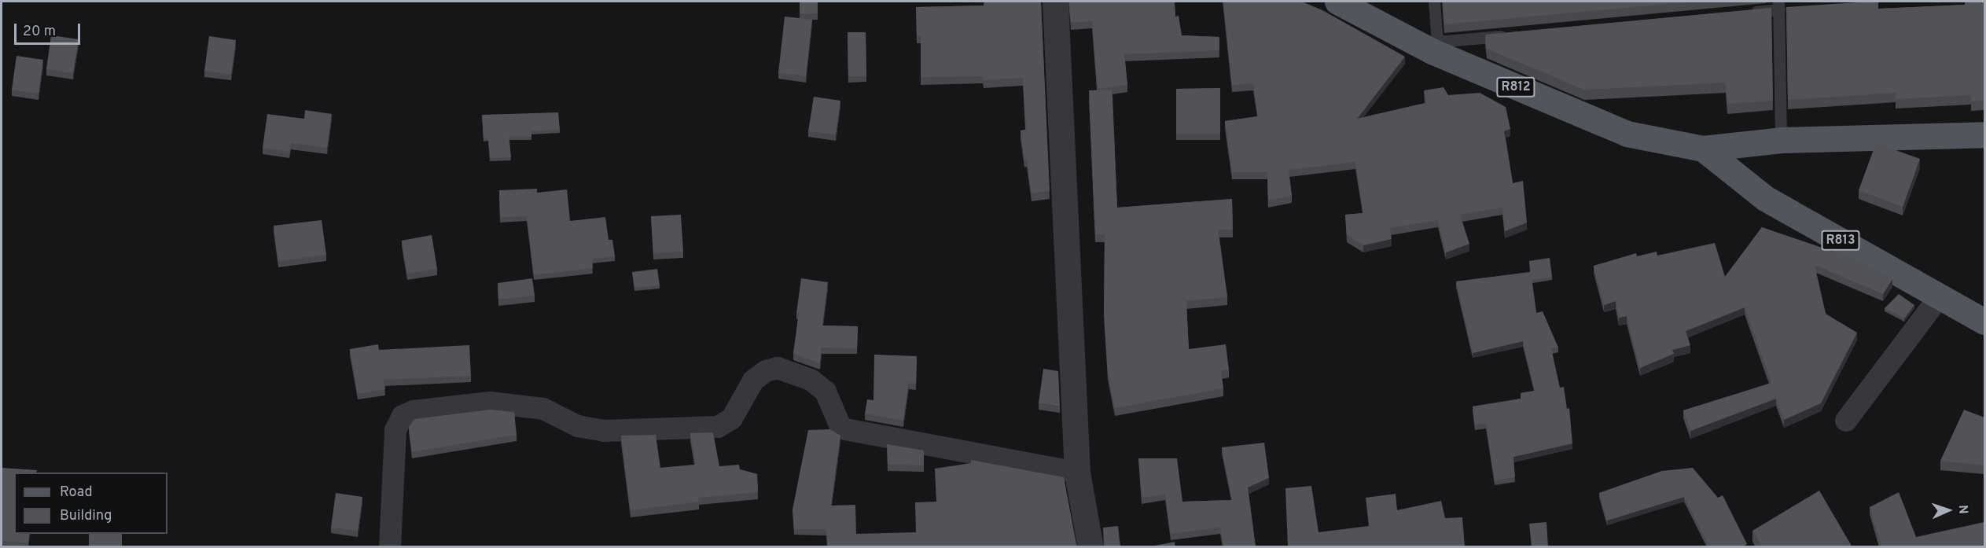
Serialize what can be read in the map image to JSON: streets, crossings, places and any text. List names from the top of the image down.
{
  "streets": {
    "main road": ["R812", "R813"]
  },
  "crossings": [
    ["R812", "R813"]
  ],
  "legend": ["Road", "Building"],
  "scale_bar": "20 m",
  "north": "right"
}
